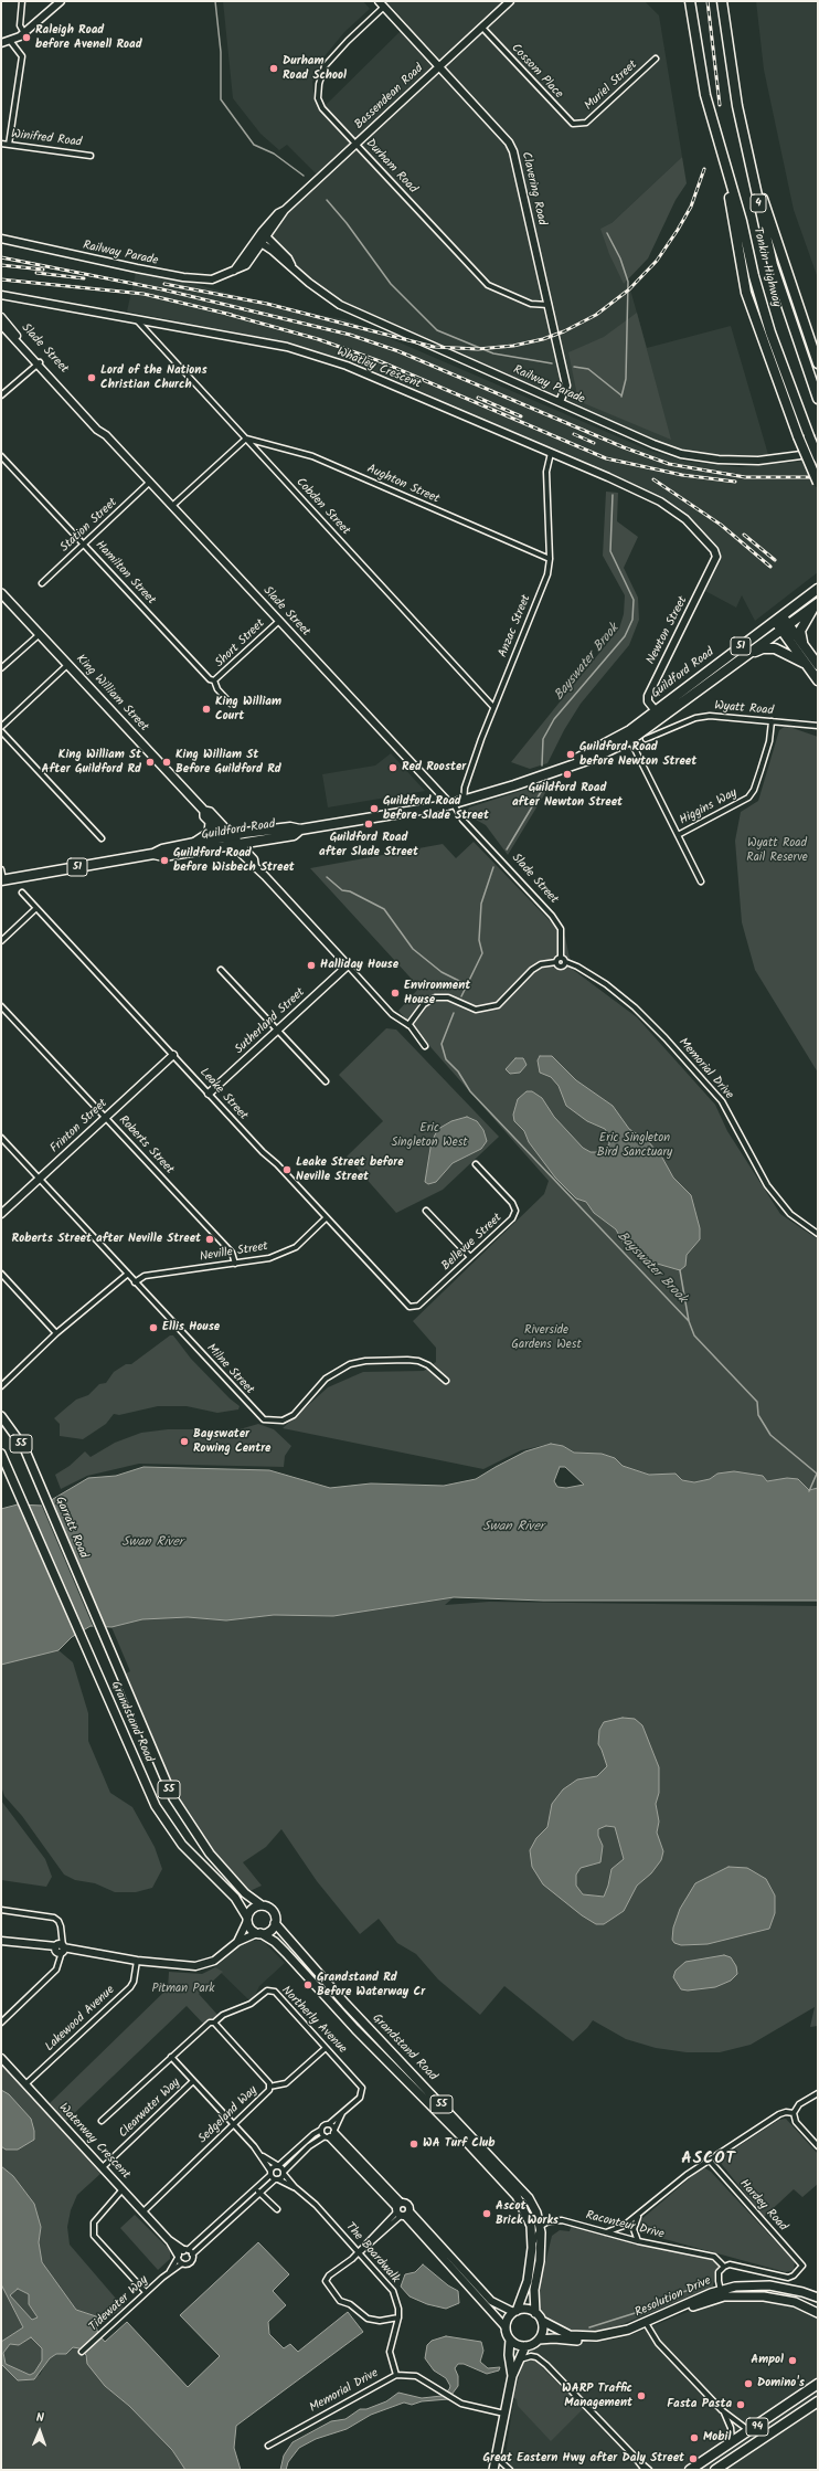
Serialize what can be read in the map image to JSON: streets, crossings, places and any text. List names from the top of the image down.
{
  "streets": {
    "highway": [
      "4",
      "Tonkin Highway",
      "51",
      "Guildford Road",
      "94"
    ],
    "main road": [
      "King William Street",
      "55",
      "Garratt Road",
      "Grandstand Road",
      "Resolution Drive"
    ],
    "street": [
      "Cossom Place",
      "Muriel Street",
      "Bassendean Road",
      "Winifred Road",
      "Durham Road",
      "Clavering Road",
      "Railway Parade",
      "Slade Street",
      "Whatley Crescent",
      "Aughton Street",
      "Cobden Street",
      "Station Street",
      "Hamilton Street",
      "Anzac Street",
      "Newton Street",
      "Short Street",
      "Wyatt Road",
      "Higgins Way",
      "Sutherland Street",
      "Memorial Drive",
      "Leake Street",
      "Frinton Street",
      "Roberts Street",
      "Bellevue Street",
      "Neville Street",
      "Milne Street",
      "Lakewood Avenue",
      "Northerly Avenue",
      "Clearwater Way",
      "Sedgeland Way",
      "Waterway Crescent",
      "Hardey Road",
      "Raconteur Drive",
      "The Boardwalk",
      "Tidewater Way"
    ]
  },
  "crossings": [
    ["Cossom Place", "Muriel Street"],
    ["Cossom Place", "Bassendean Road"],
    ["Bassendean Road", "Durham Road"],
    ["Bassendean Road", "Clavering Road"],
    ["Bassendean Road", "Railway Parade"],
    ["Durham Road", "Clavering Road"],
    ["Clavering Road", "Railway Parade"],
    ["Slade Street", "Station Street"],
    ["Slade Street", "Short Street"],
    ["Slade Street", "Guildford Road"],
    ["Whatley Crescent", "Cobden Street"],
    ["Whatley Crescent", "Anzac Street"],
    ["Whatley Crescent", "Newton Street"],
    ["Aughton Street", "Cobden Street"],
    ["Aughton Street", "Anzac Street"],
    ["Cobden Street", "Anzac Street"],
    ["Station Street", "Hamilton Street"],
    ["Hamilton Street", "Short Street"],
    ["Anzac Street", "Guildford Road"],
    ["Newton Street", "Guildford Road"],
    ["Guildford Road", "King William Street"],
    ["King William Street", "Sutherland Street"],
    ["Wyatt Road", "Higgins Way"],
    ["Sutherland Street", "Leake Street"],
    ["Memorial Drive", "The Boardwalk"],
    ["Leake Street", "Frinton Street"],
    ["Leake Street", "Bellevue Street"],
    ["Leake Street", "Neville Street"],
    ["Frinton Street", "Roberts Street"],
    ["Frinton Street", "Milne Street"],
    ["Roberts Street", "Neville Street"],
    ["Neville Street", "Milne Street"],
    ["55", "Grandstand Road"],
    ["55", "Resolution Drive"],
    ["Garratt Road", "Grandstand Road"],
    ["Grandstand Road", "Raconteur Drive"],
    ["Grandstand Road", "Resolution Drive"],
    ["Lakewood Avenue", "Waterway Crescent"],
    ["Northerly Avenue", "Sedgeland Way"],
    ["Clearwater Way", "Waterway Crescent"],
    ["Sedgeland Way", "Waterway Crescent"],
    ["Waterway Crescent", "Tidewater Way"],
    ["Hardey Road", "Raconteur Drive"],
    ["The Boardwalk", "Tidewater Way"]
  ],
  "districts": ["ASCOT"],
  "water": ["Bayswater Brook", "Swan River"],
  "parks": [
    "Wyatt Road Rail Reserve",
    "Eric Singleton West",
    "Eric Singleton Bird Sanctuary",
    "Riverside Gardens West",
    "Pitman Park"
  ],
  "places": [
    "Raleigh Road before Avenell Road",
    "Durham Road School",
    "Lord of the Nations Christian Church",
    "King William Court",
    "Guildford Road before Newton Street",
    "King William St After Guildford Rd",
    "King William St Before Guildford Rd",
    "Red Rooster",
    "Guildford Road after Newton Street",
    "Guildford Road before Slade Street",
    "Guildford Road after Slade Street",
    "Guildford Road before Wisbech Street",
    "Halliday House",
    "Environment House",
    "Leake Street before Neville Street",
    "Roberts Street after Neville Street",
    "Ellis House",
    "Bayswater Rowing Centre",
    "Grandstand Rd Before Waterway Cr",
    "WA Turf Club",
    "Ascot Brick Works",
    "Ampol",
    "Domino's",
    "WARP Traffic Management",
    "Fasta Pasta",
    "Mobil",
    "Great Eastern Hwy after Daly Street"
  ],
  "north": "top"
}
